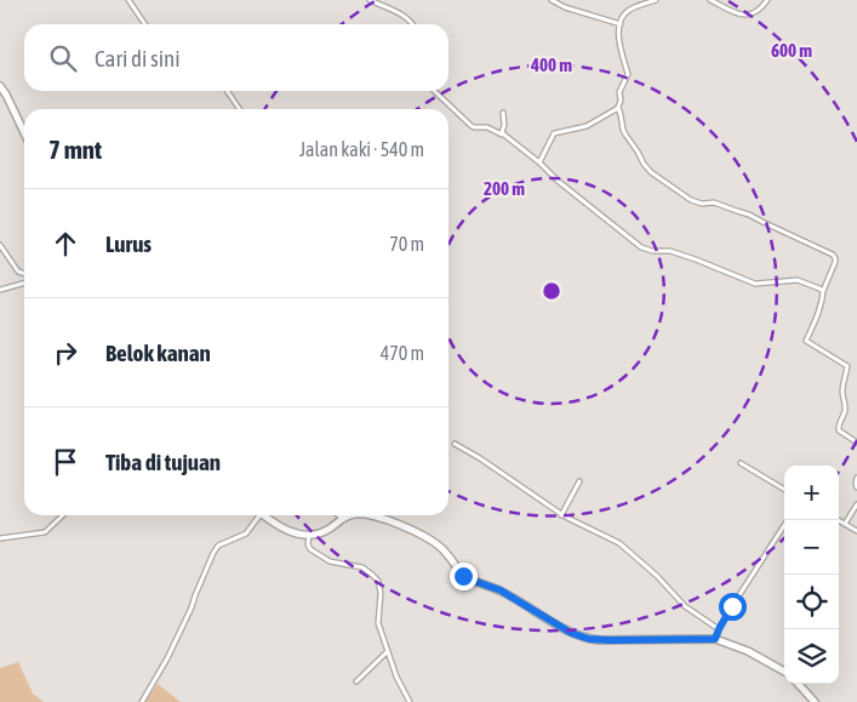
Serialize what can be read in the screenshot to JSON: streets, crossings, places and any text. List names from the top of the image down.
{
  "page": {
    "search": "Cari di sini",
    "heading": ["7 mnt", "Jalan kaki · 540 m"],
    "list": [
      ["Lurus", "70 m"],
      ["Belok kanan", "470 m"],
      "Tiba di tujuan"
    ],
    "map_buttons": ["+", "−"]
  },
  "rings": ["600 m", "400 m", "200 m"]
}
